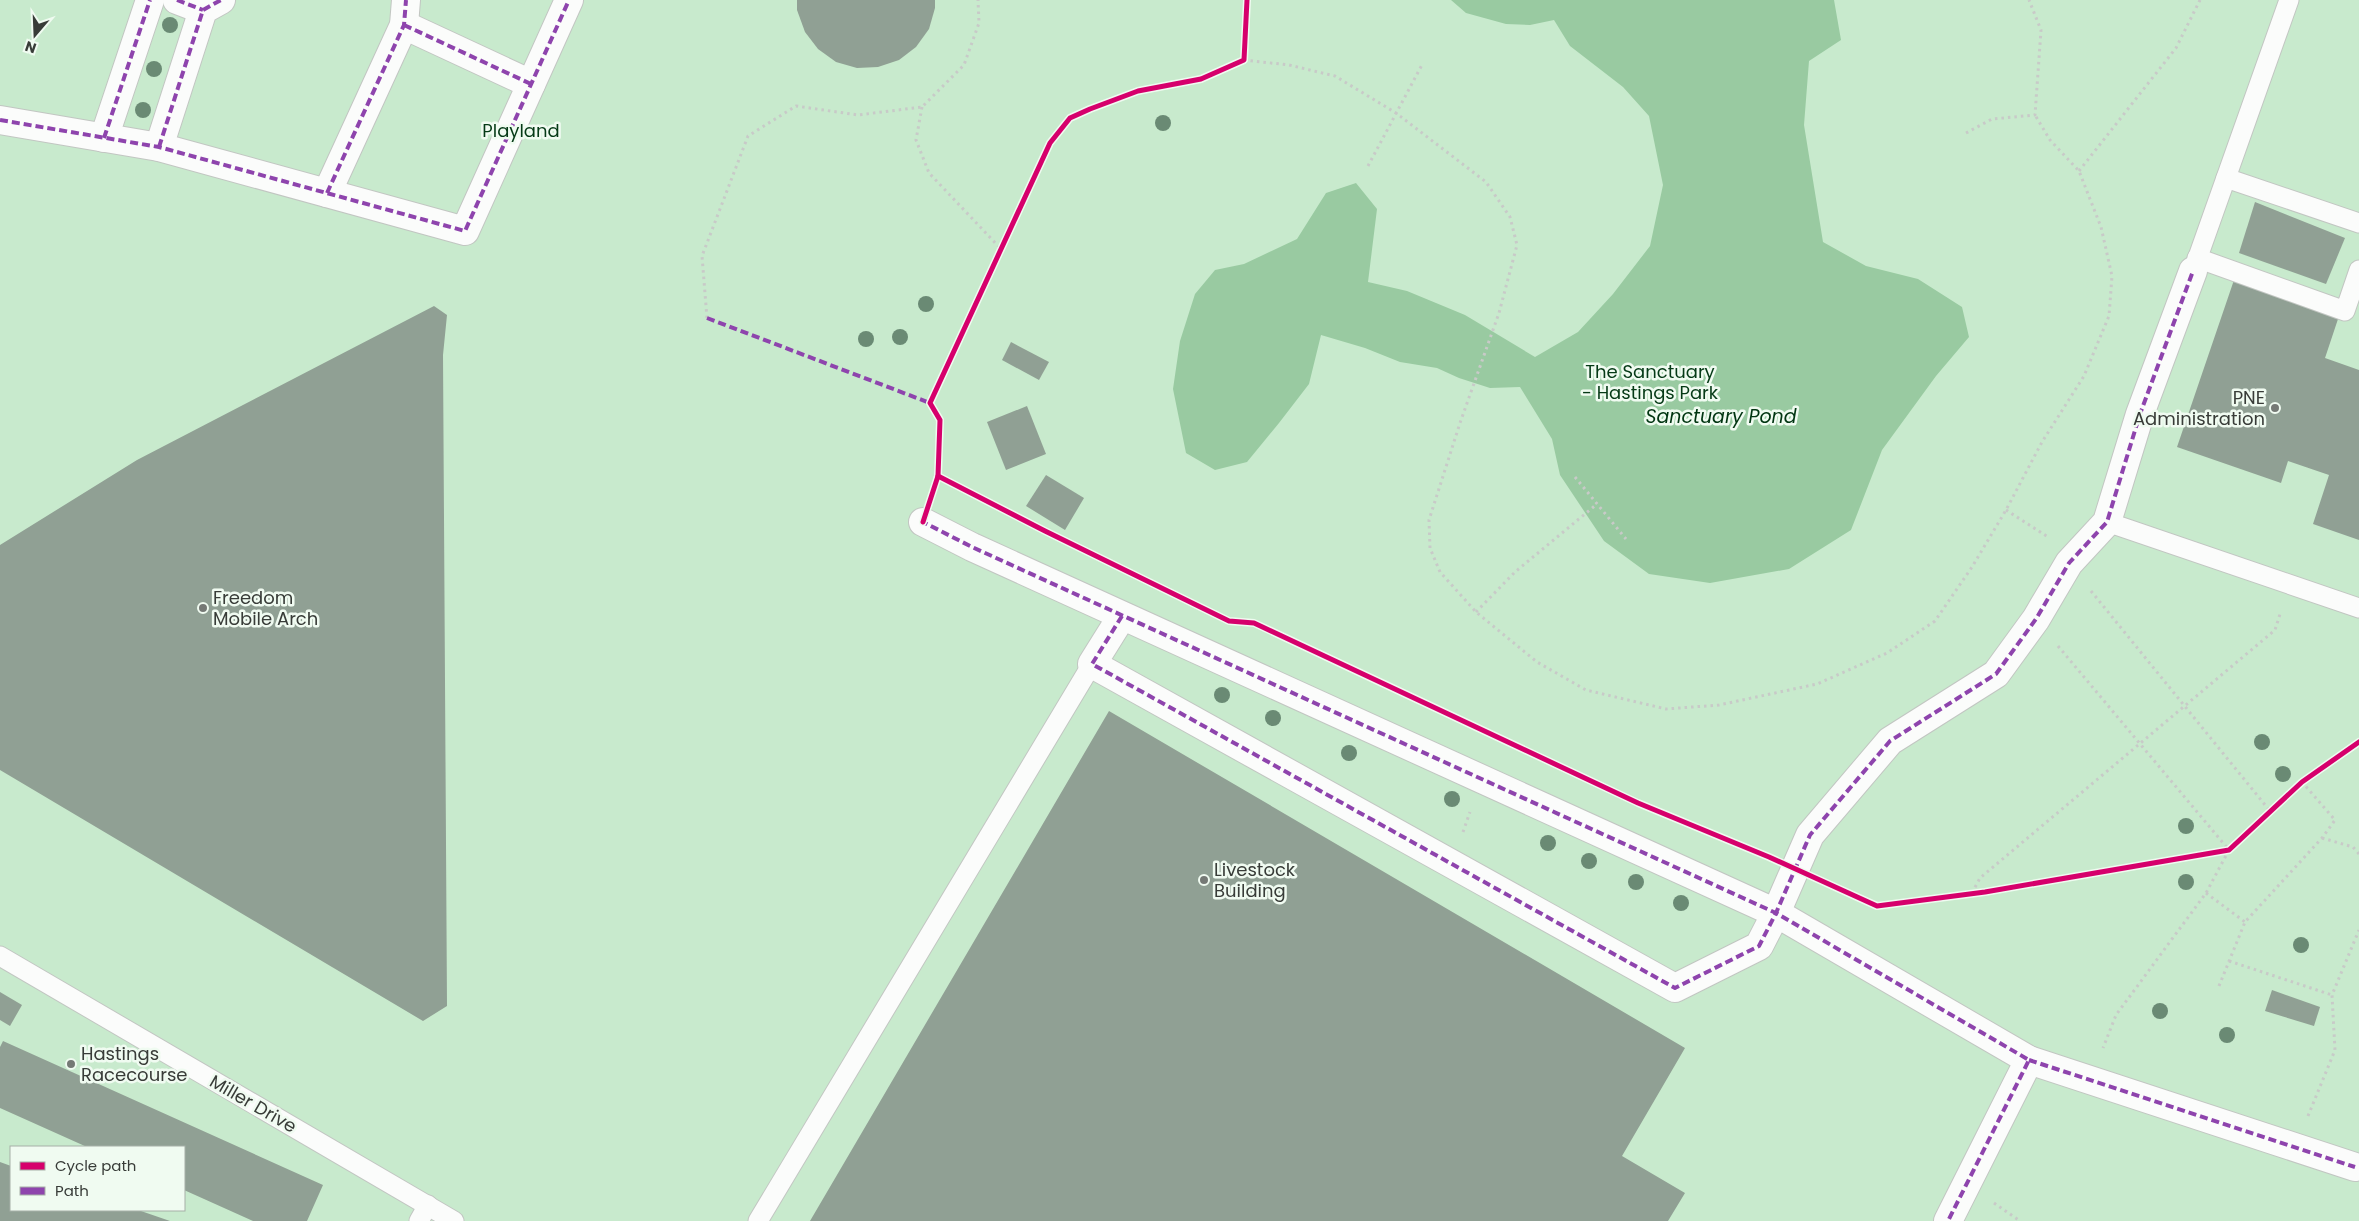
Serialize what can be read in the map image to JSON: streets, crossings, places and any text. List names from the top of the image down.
{
  "streets": {
    "lane": ["Miller Drive"]
  },
  "water": ["Sanctuary Pond"],
  "parks": ["Playland", "The Sanctuary - Hastings Park"],
  "places": [
    "PNE Administration",
    "Freedom Mobile Arch",
    "Livestock Building",
    "Hastings Racecourse"
  ],
  "legend": ["Cycle path", "Path"],
  "north": "bottom"
}
